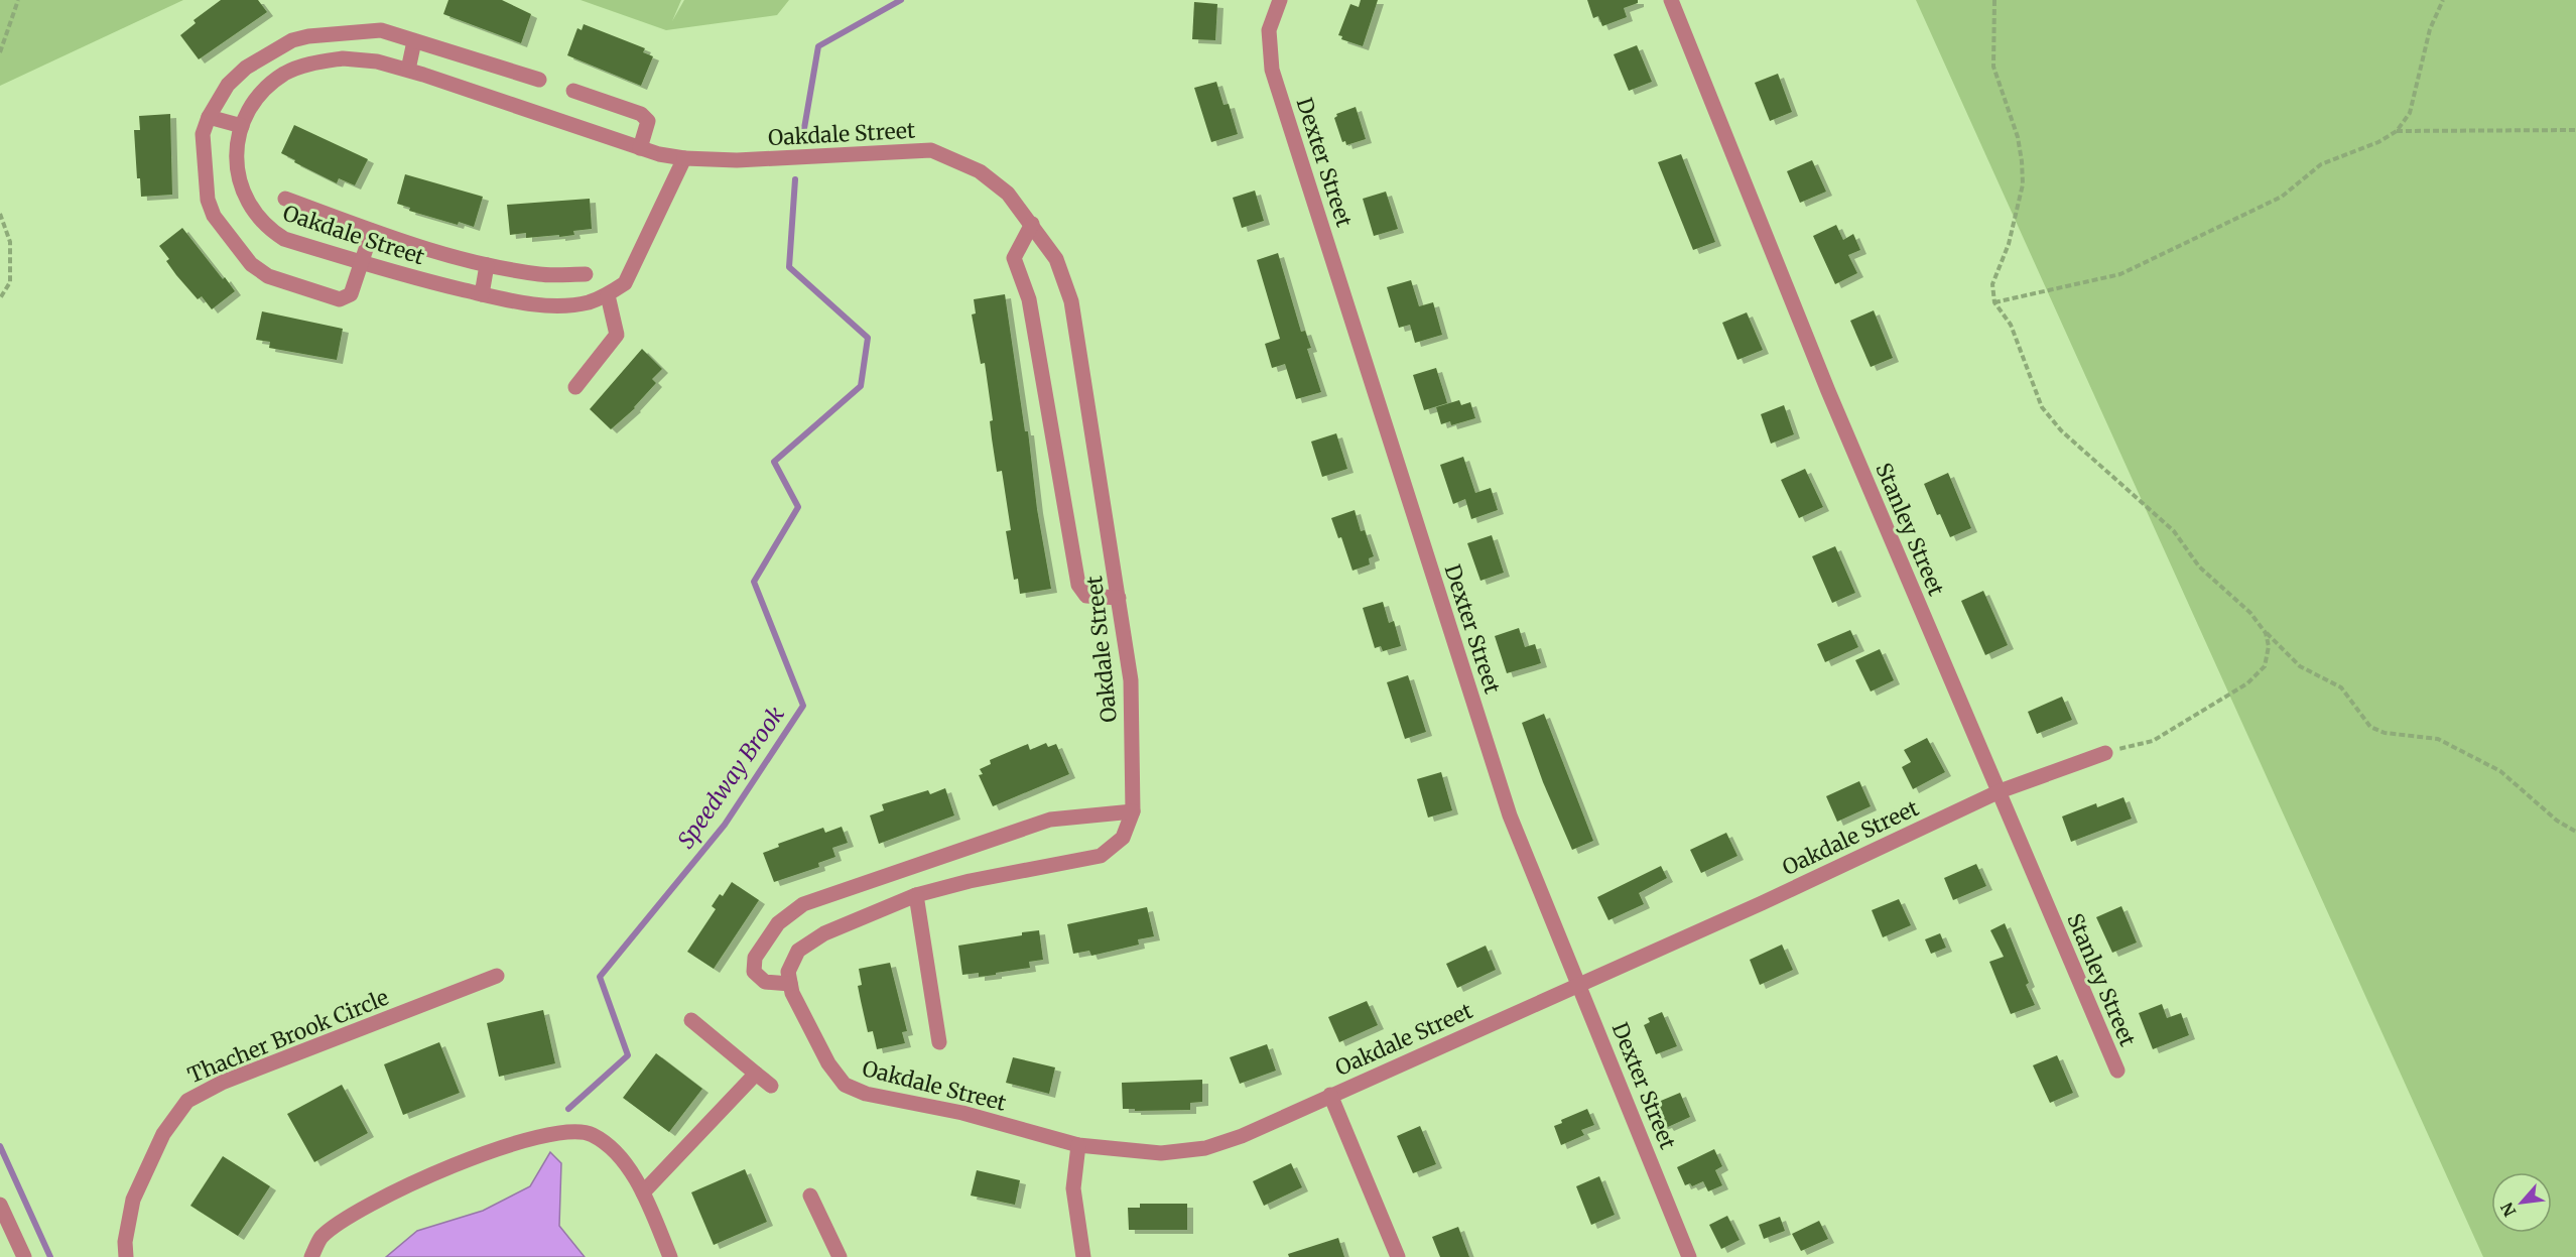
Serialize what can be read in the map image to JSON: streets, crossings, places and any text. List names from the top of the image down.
{
  "streets": {
    "street": [
      "Oakdale Street",
      "Dexter Street",
      "Stanley Street",
      "Thacher Brook Circle"
    ]
  },
  "crossings": [
    ["Oakdale Street", "Dexter Street"],
    ["Oakdale Street", "Stanley Street"]
  ],
  "water": ["Speedway Brook"],
  "north": "bottom left"
}
